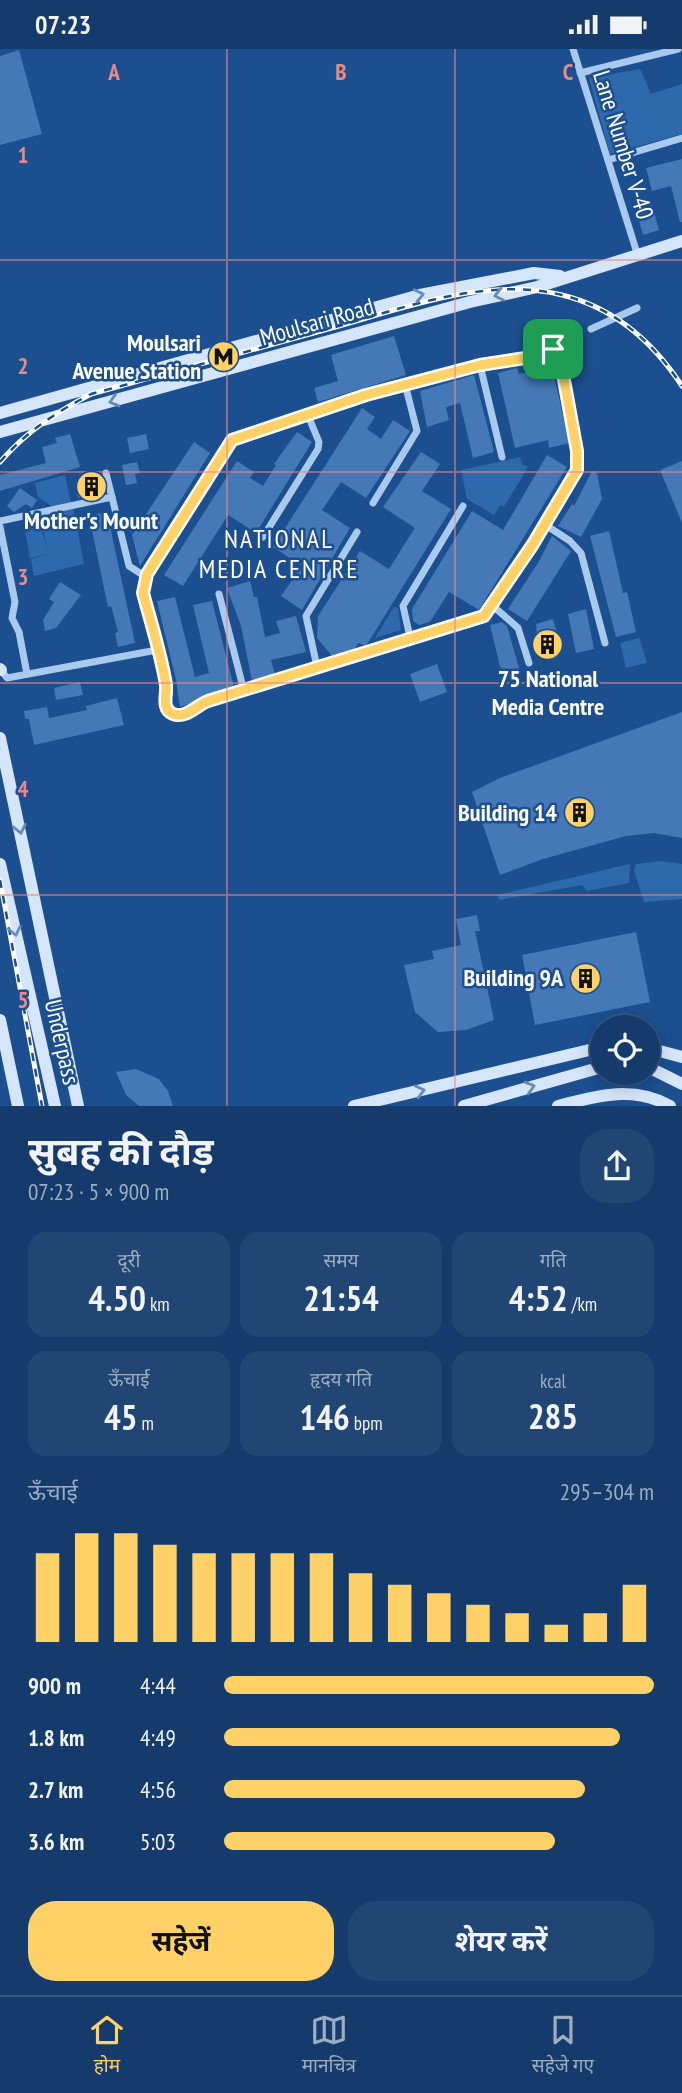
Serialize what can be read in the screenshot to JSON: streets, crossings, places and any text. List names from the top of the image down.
{
  "streets": {
    "street": ["Lane Number V-40", "Moulsari Road", "Underpass"]
  },
  "crossings": [
    ["Lane Number V-40", "Moulsari Road"]
  ],
  "districts": ["NATIONAL MEDIA CENTRE"],
  "places": {
    "metro station": ["Moulsari Avenue Station"],
    "building": [
      "Mother's Mount",
      "75 National Media Centre",
      "Building 14",
      "Building 9A"
    ]
  },
  "page": {
    "status": "07:23",
    "heading": ["सुबह की दौड़", "07:23 · 5 × 900 m"],
    "stats": [
      ["दूरी", "4.50 km"],
      ["समय", "21:54"],
      ["गति", "4:52 /km"],
      ["ऊँचाई", "45 m"],
      ["हृदय गति", "146 bpm"],
      ["kcal", "285"]
    ],
    "chart": ["ऊँचाई", "295–304 m"],
    "list": [
      {
        "name": "900 m",
        "note": "4:44"
      },
      {
        "name": "1.8 km",
        "note": "4:49"
      },
      {
        "name": "2.7 km",
        "note": "4:56"
      },
      {
        "name": "3.6 km",
        "note": "5:03"
      }
    ],
    "buttons": ["सहेजें", "शेयर करें"],
    "tabs": ["होम", "मानचित्र", "सहेजे गए"]
  },
  "grid": {
    "columns": ["A", "B", "C"],
    "rows": [
      "1",
      "2",
      "3",
      "4",
      "5"
    ]
  }
}
